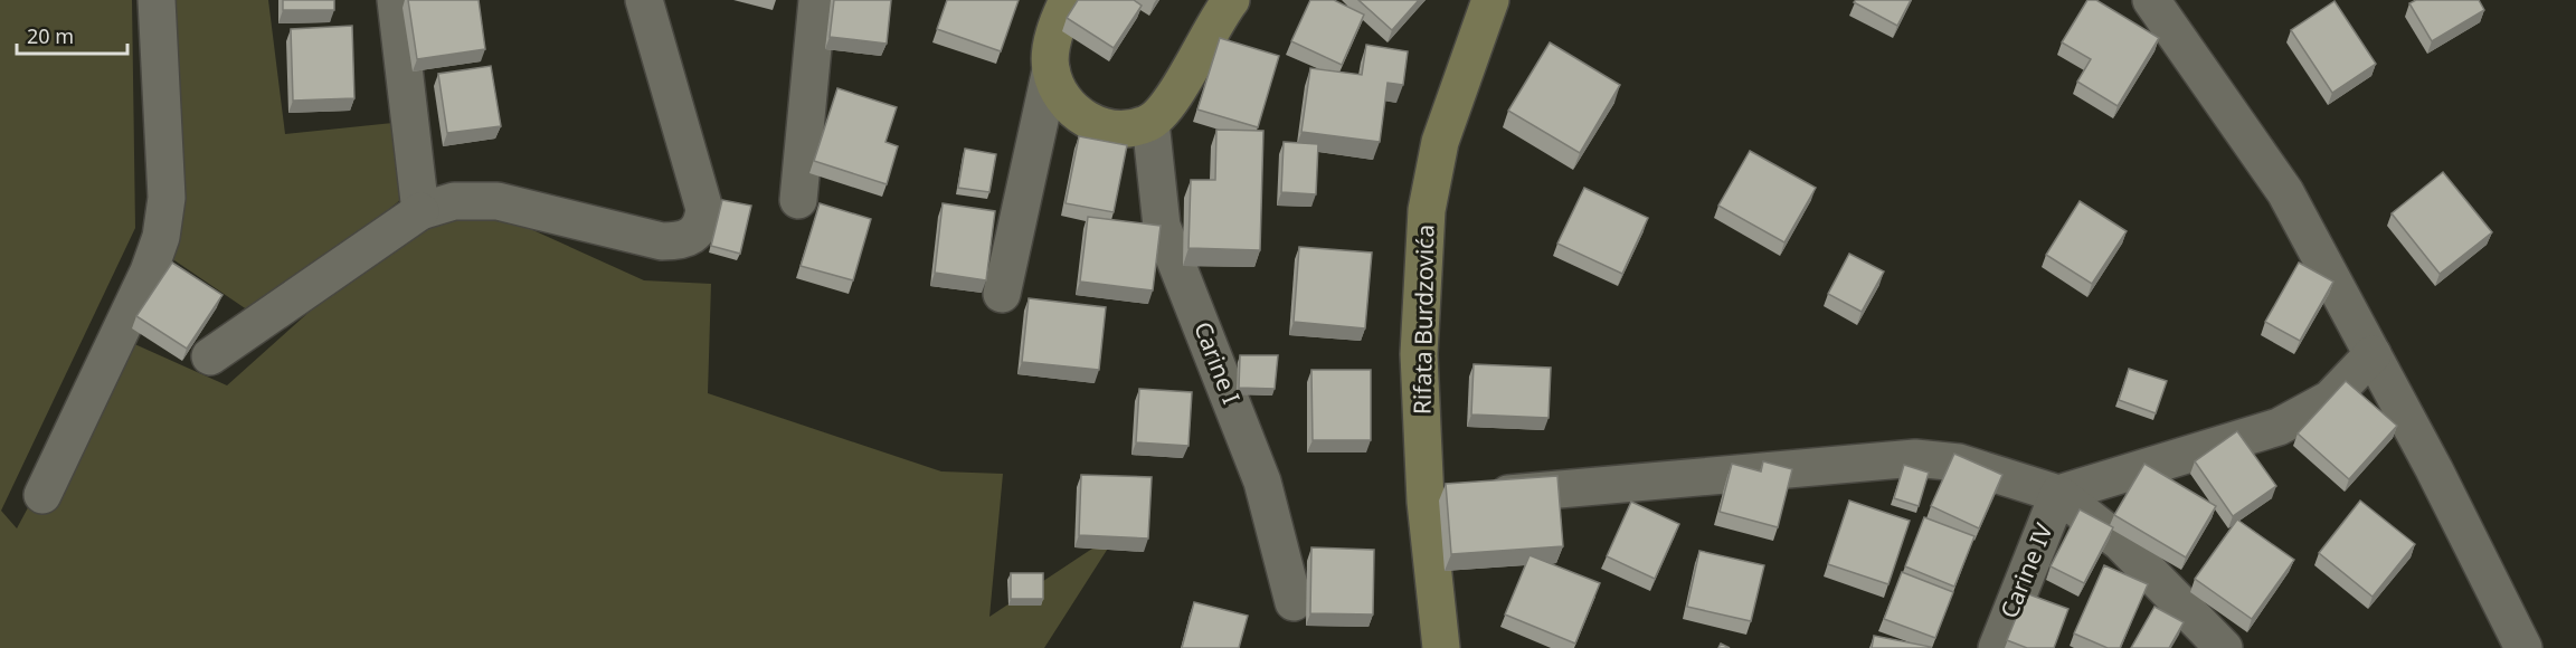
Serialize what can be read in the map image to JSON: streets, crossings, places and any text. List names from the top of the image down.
{
  "streets": {
    "street": ["Rifata Burdzovića", "Carine I", "Carine IV"]
  },
  "scale_bar": "20 m"
}
